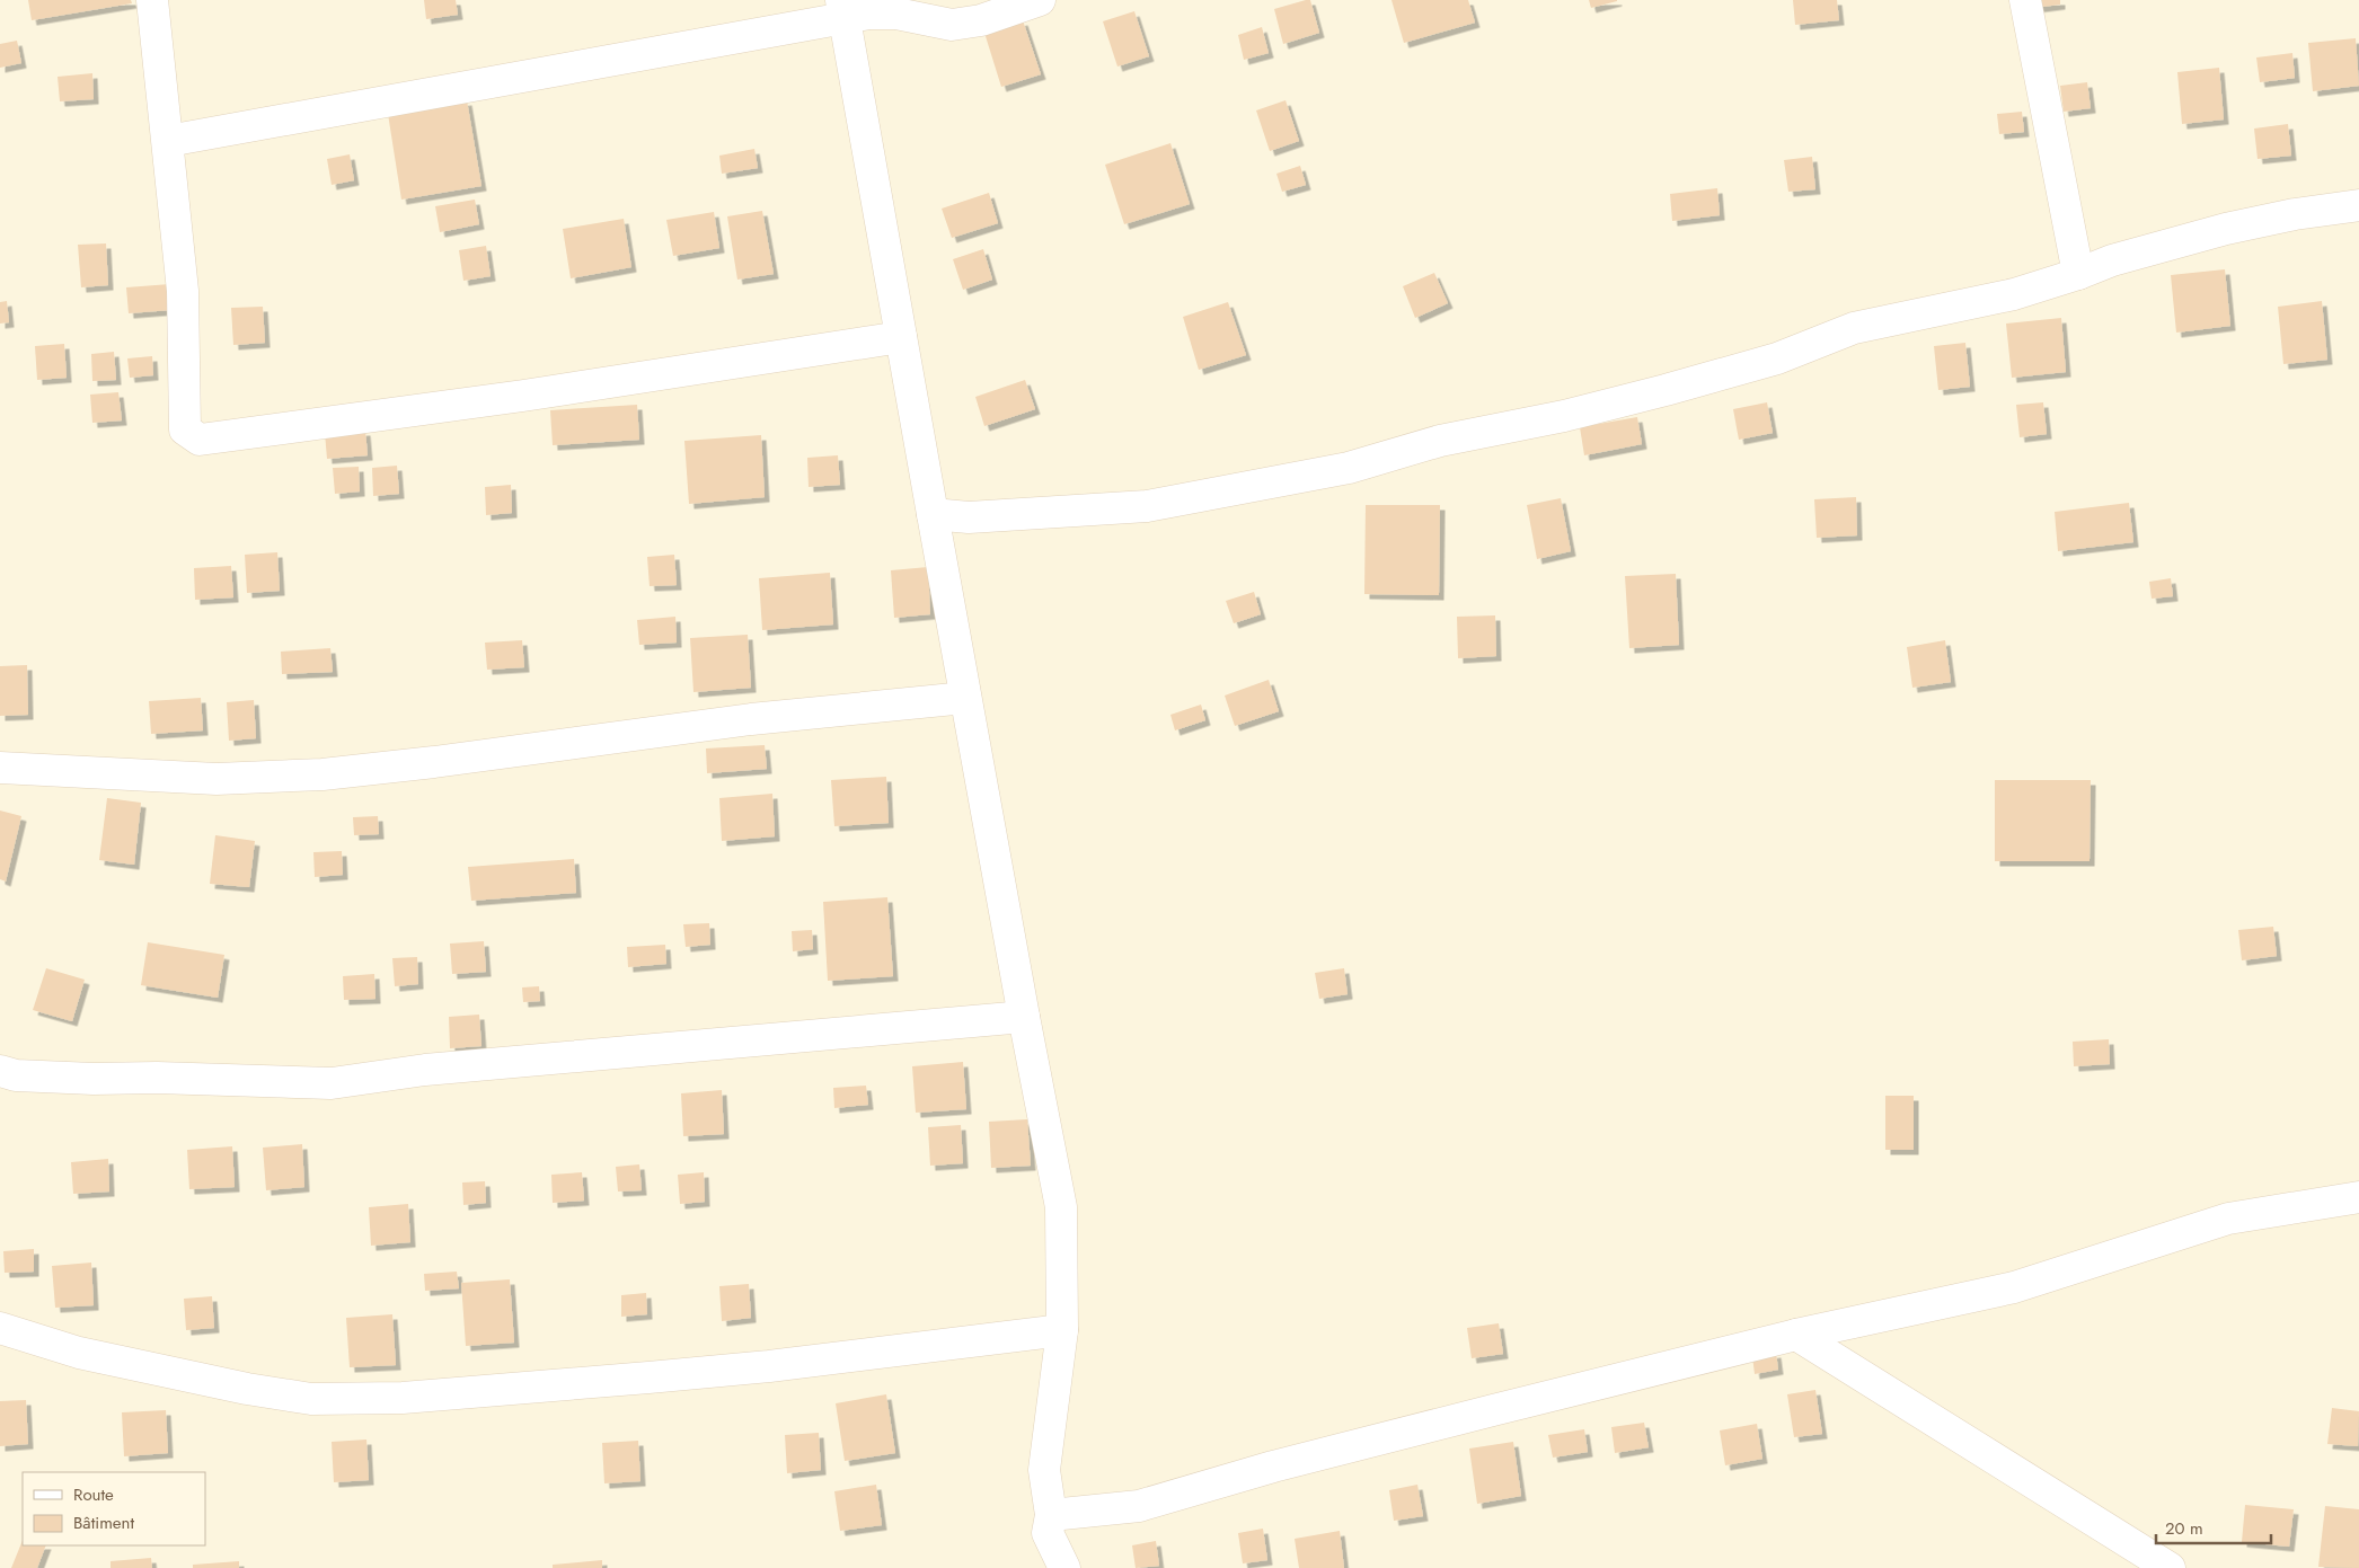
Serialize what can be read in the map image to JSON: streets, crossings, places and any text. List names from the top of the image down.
{
  "legend": ["Route", "Bâtiment"],
  "scale_bar": "20 m"
}
